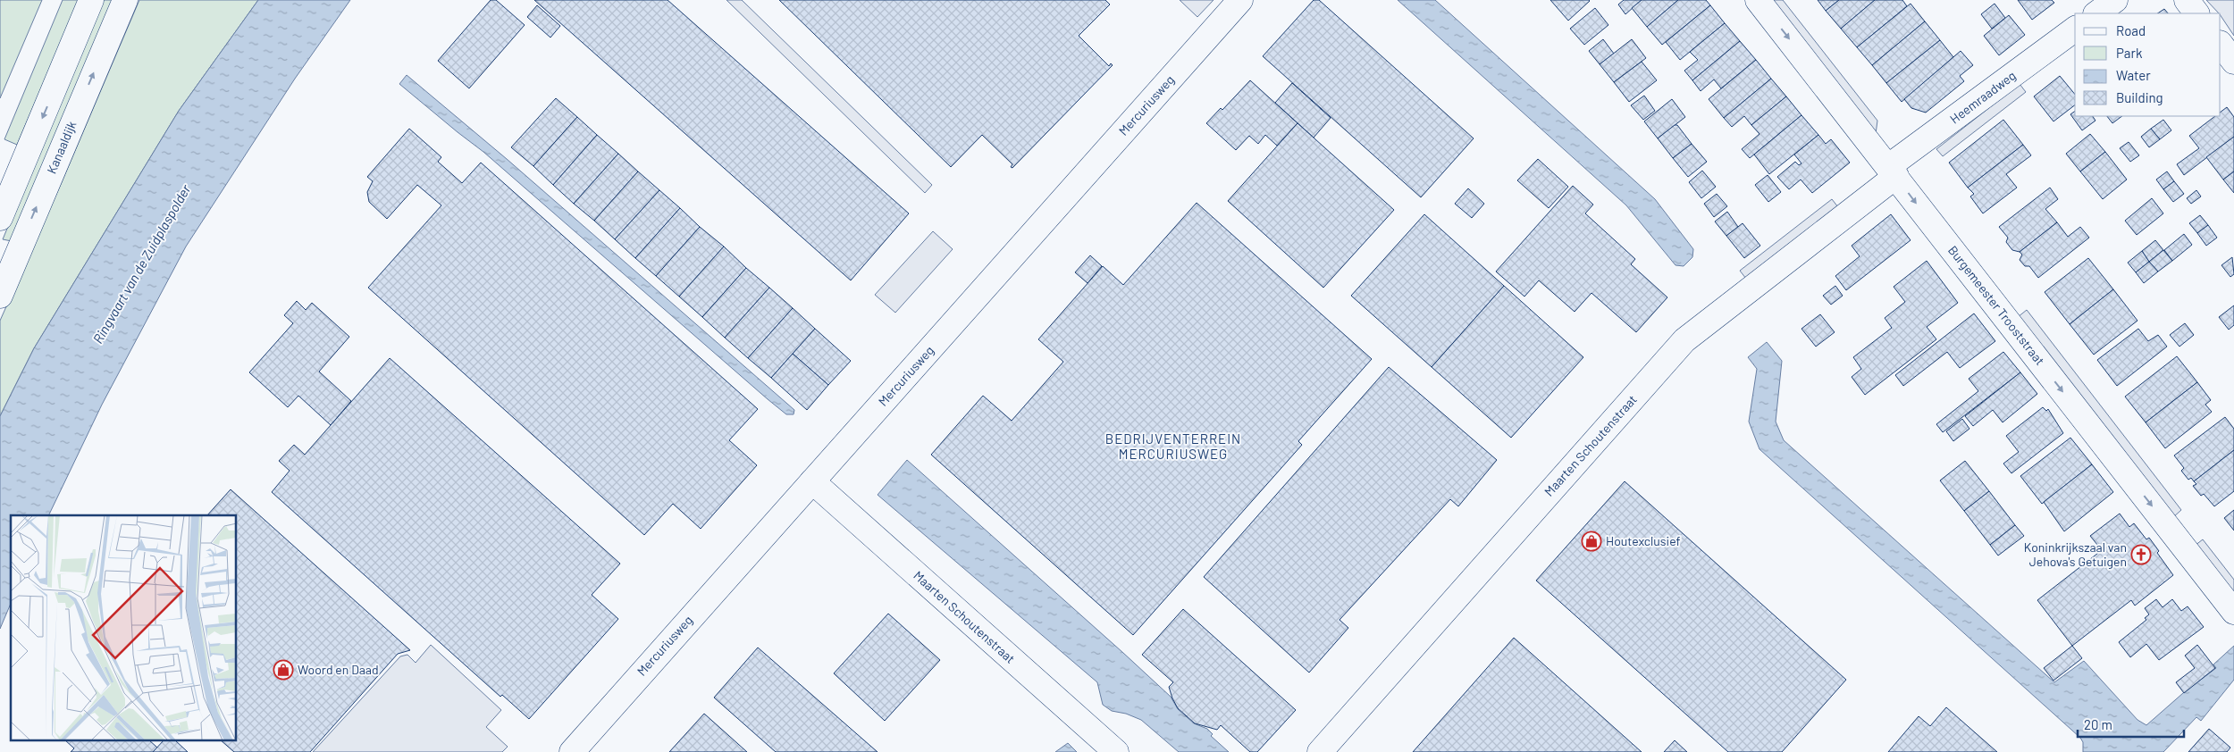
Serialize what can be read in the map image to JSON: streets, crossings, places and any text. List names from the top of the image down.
{
  "streets": {
    "street": [
      "Heemraadweg",
      "Mercuriusweg",
      "Kanaaldijk",
      "Burgemeester Trooststraat",
      "Maarten Schoutenstraat"
    ]
  },
  "crossings": [
    ["Heemraadweg", "Burgemeester Trooststraat"],
    ["Heemraadweg", "Maarten Schoutenstraat"],
    ["Mercuriusweg", "Maarten Schoutenstraat"],
    ["Burgemeester Trooststraat", "Maarten Schoutenstraat"]
  ],
  "one_way": ["Burgemeester Trooststraat"],
  "districts": ["BEDRIJVENTERREIN MERCURIUSWEG"],
  "water": ["Ringvaart van de Zuidplaspolder"],
  "places": {
    "shop": ["Houtexclusief", "Woord en Daad"],
    "church": ["Koninkrijkszaal van Jehova's Getuigen"]
  },
  "legend": [
    "Road",
    "Park",
    "Water",
    "Building"
  ],
  "scale_bar": "20 m"
}
